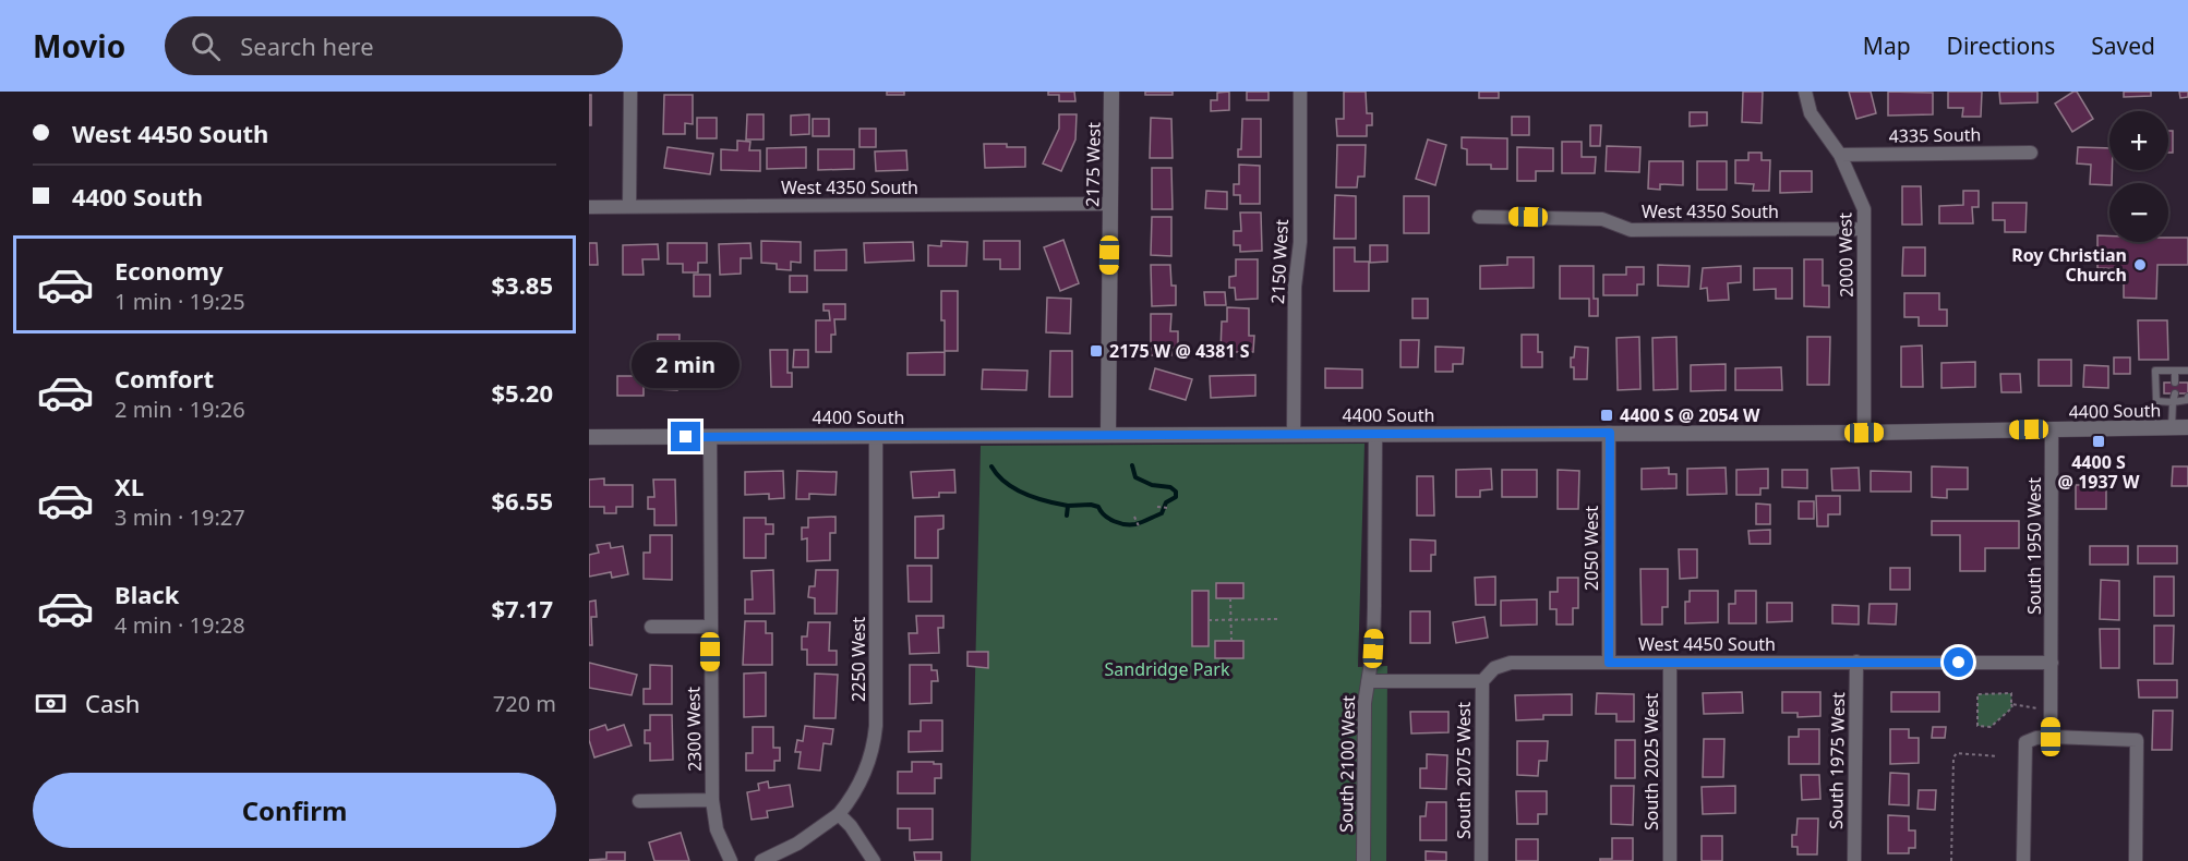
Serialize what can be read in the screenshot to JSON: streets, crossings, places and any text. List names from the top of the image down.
{
  "streets": {
    "street": [
      "4335 South",
      "2175 West",
      "West 4350 South",
      "2000 West",
      "2150 West",
      "4400 South",
      "South 1950 West",
      "2050 West",
      "West 4450 South",
      "2250 West",
      "2300 West",
      "South 1975 West",
      "South 2025 West",
      "South 2100 West",
      "South 2075 West"
    ]
  },
  "crossings": [
    ["4335 South", "2000 West"],
    ["2175 West", "West 4350 South"],
    ["2175 West", "4400 South"],
    ["West 4350 South", "2000 West"],
    ["2000 West", "4400 South"],
    ["2150 West", "4400 South"],
    ["4400 South", "South 1950 West"],
    ["4400 South", "2050 West"],
    ["4400 South", "2250 West"],
    ["4400 South", "2300 West"],
    ["4400 South", "South 2100 West"],
    ["South 1950 West", "West 4450 South"],
    ["2050 West", "West 4450 South"],
    ["West 4450 South", "South 1975 West"],
    ["West 4450 South", "South 2025 West"],
    ["West 4450 South", "South 2075 West"]
  ],
  "parks": ["Sandridge Park"],
  "places": {
    "other": ["Roy Christian Church"],
    "transit": ["2175 W @ 4381 S", "4400 S @ 2054 W", "4400 S @ 1937 W"]
  },
  "page": {
    "header": "Movio",
    "search": "Search here",
    "nav": ["Map", "Directions", "Saved"],
    "banner": ["West 4450 South", "4400 South"],
    "map_buttons": ["+", "−"],
    "list": [
      {
        "name": "Economy",
        "note": "1 min · 19:25",
        "value": "$3.85"
      },
      {
        "name": "Comfort",
        "note": "2 min · 19:26",
        "value": "$5.20"
      },
      {
        "name": "XL",
        "note": "3 min · 19:27",
        "value": "$6.55"
      },
      {
        "name": "Black",
        "note": "4 min · 19:28",
        "value": "$7.17"
      }
    ],
    "bubble": "2 min",
    "pay": ["Cash", "720 m"],
    "buttons": "Confirm"
  }
}
